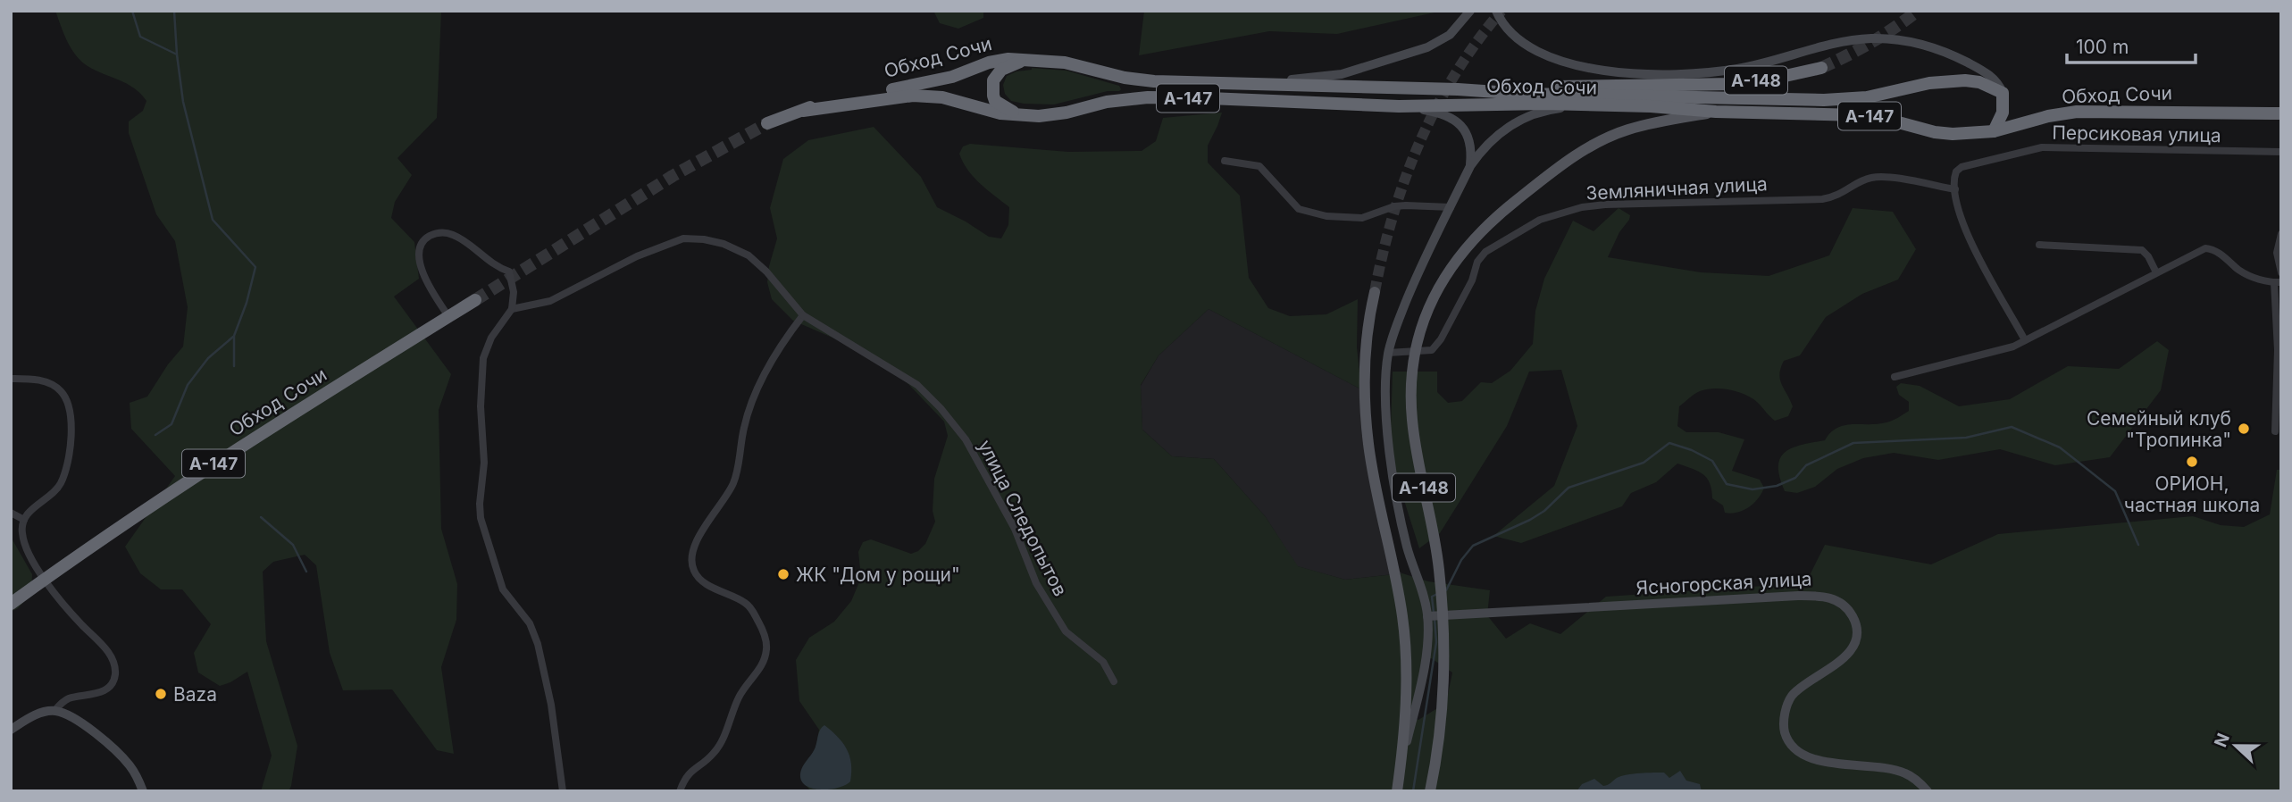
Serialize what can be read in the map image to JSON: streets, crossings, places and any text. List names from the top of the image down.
{
  "streets": {
    "highway": ["Обход Сочи", "А-148", "А-147"],
    "street": [
      "Персиковая улица",
      "Земляничная улица",
      "улица Следопытов",
      "Ясногорская улица"
    ]
  },
  "crossings": [
    ["Обход Сочи", "А-148"],
    ["Обход Сочи", "А-147"],
    ["А-148", "А-147"],
    ["Персиковая улица", "Земляничная улица"]
  ],
  "places": [
    "Семейный клуб \"Тропинка\"",
    "ОРИОН, частная школа",
    "ЖК \"Дом у рощи\"",
    "Baza"
  ],
  "scale_bar": "100 m",
  "north": "left"
}
